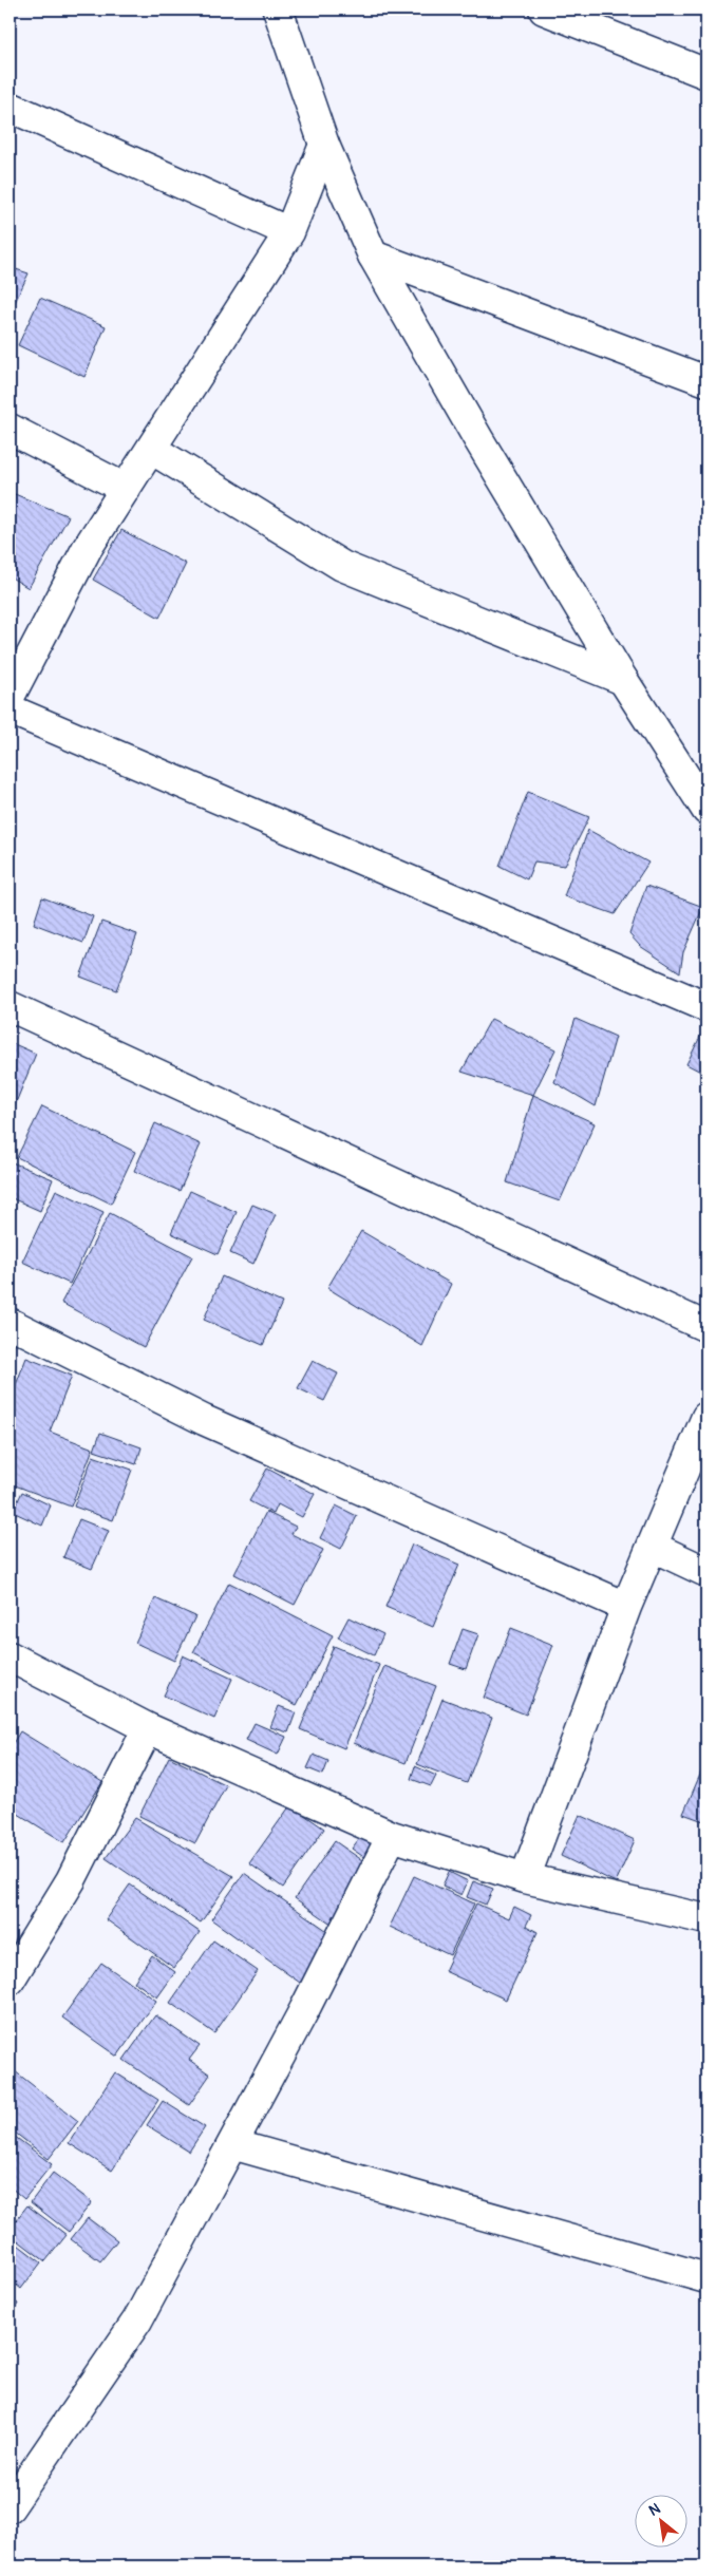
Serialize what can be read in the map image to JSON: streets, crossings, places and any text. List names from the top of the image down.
{
  "north": "top left"
}
